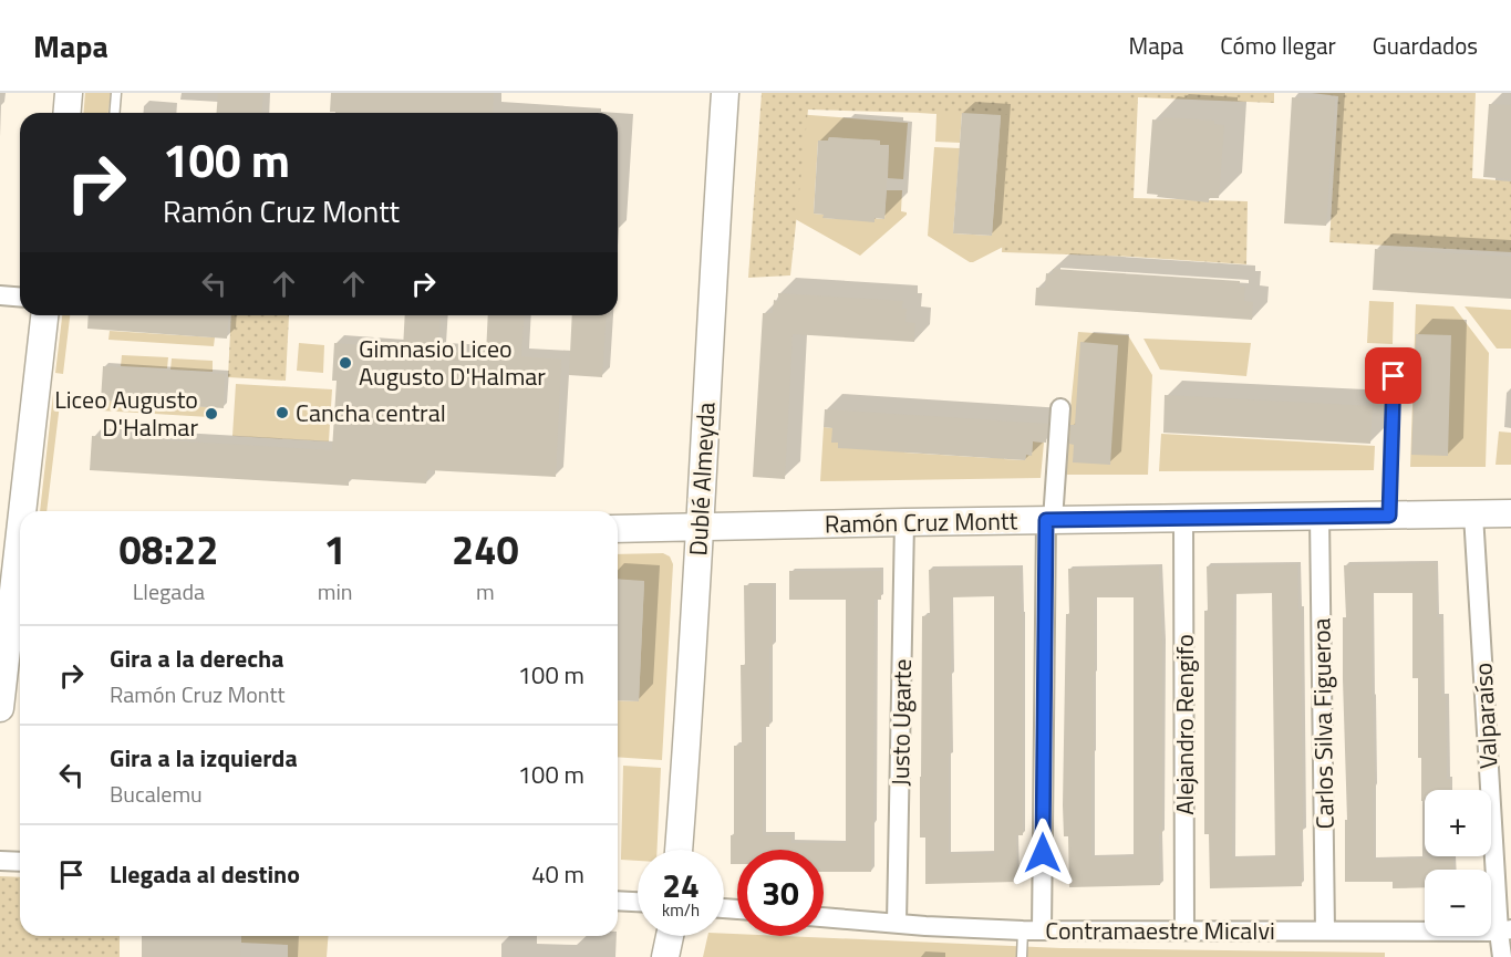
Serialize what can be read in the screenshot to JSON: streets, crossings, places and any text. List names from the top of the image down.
{
  "streets": {
    "main road": ["Dublé Almeyda", "Ramón Cruz Montt"],
    "street": [
      "Valparaíso",
      "Justo Ugarte",
      "Carlos Silva Figueroa",
      "Alejandro Rengifo",
      "Contramaestre Micalvi"
    ]
  },
  "crossings": [
    ["Dublé Almeyda", "Ramón Cruz Montt"],
    ["Ramón Cruz Montt", "Valparaíso"],
    ["Ramón Cruz Montt", "Justo Ugarte"],
    ["Ramón Cruz Montt", "Carlos Silva Figueroa"],
    ["Ramón Cruz Montt", "Alejandro Rengifo"],
    ["Valparaíso", "Contramaestre Micalvi"],
    ["Justo Ugarte", "Contramaestre Micalvi"],
    ["Carlos Silva Figueroa", "Contramaestre Micalvi"],
    ["Alejandro Rengifo", "Contramaestre Micalvi"]
  ],
  "places": ["Gimnasio Liceo Augusto D'Halmar", "Cancha central", "Liceo Augusto D'Halmar"],
  "page": {
    "header": "Mapa",
    "nav": ["Mapa", "Cómo llegar", "Guardados"],
    "turn": ["100 m", "Ramón Cruz Montt"],
    "eta": [
      "08:22",
      "Llegada",
      "1",
      "min",
      "240",
      "m"
    ],
    "list": [
      {
        "name": "Gira a la derecha",
        "note": "Ramón Cruz Montt",
        "value": "100 m"
      },
      {
        "name": "Gira a la izquierda",
        "note": "Bucalemu",
        "value": "100 m"
      },
      {
        "name": "Llegada al destino",
        "value": "40 m"
      }
    ],
    "map_buttons": ["+", "−"],
    "speed": "24 km/h",
    "limit": "30"
  }
}
